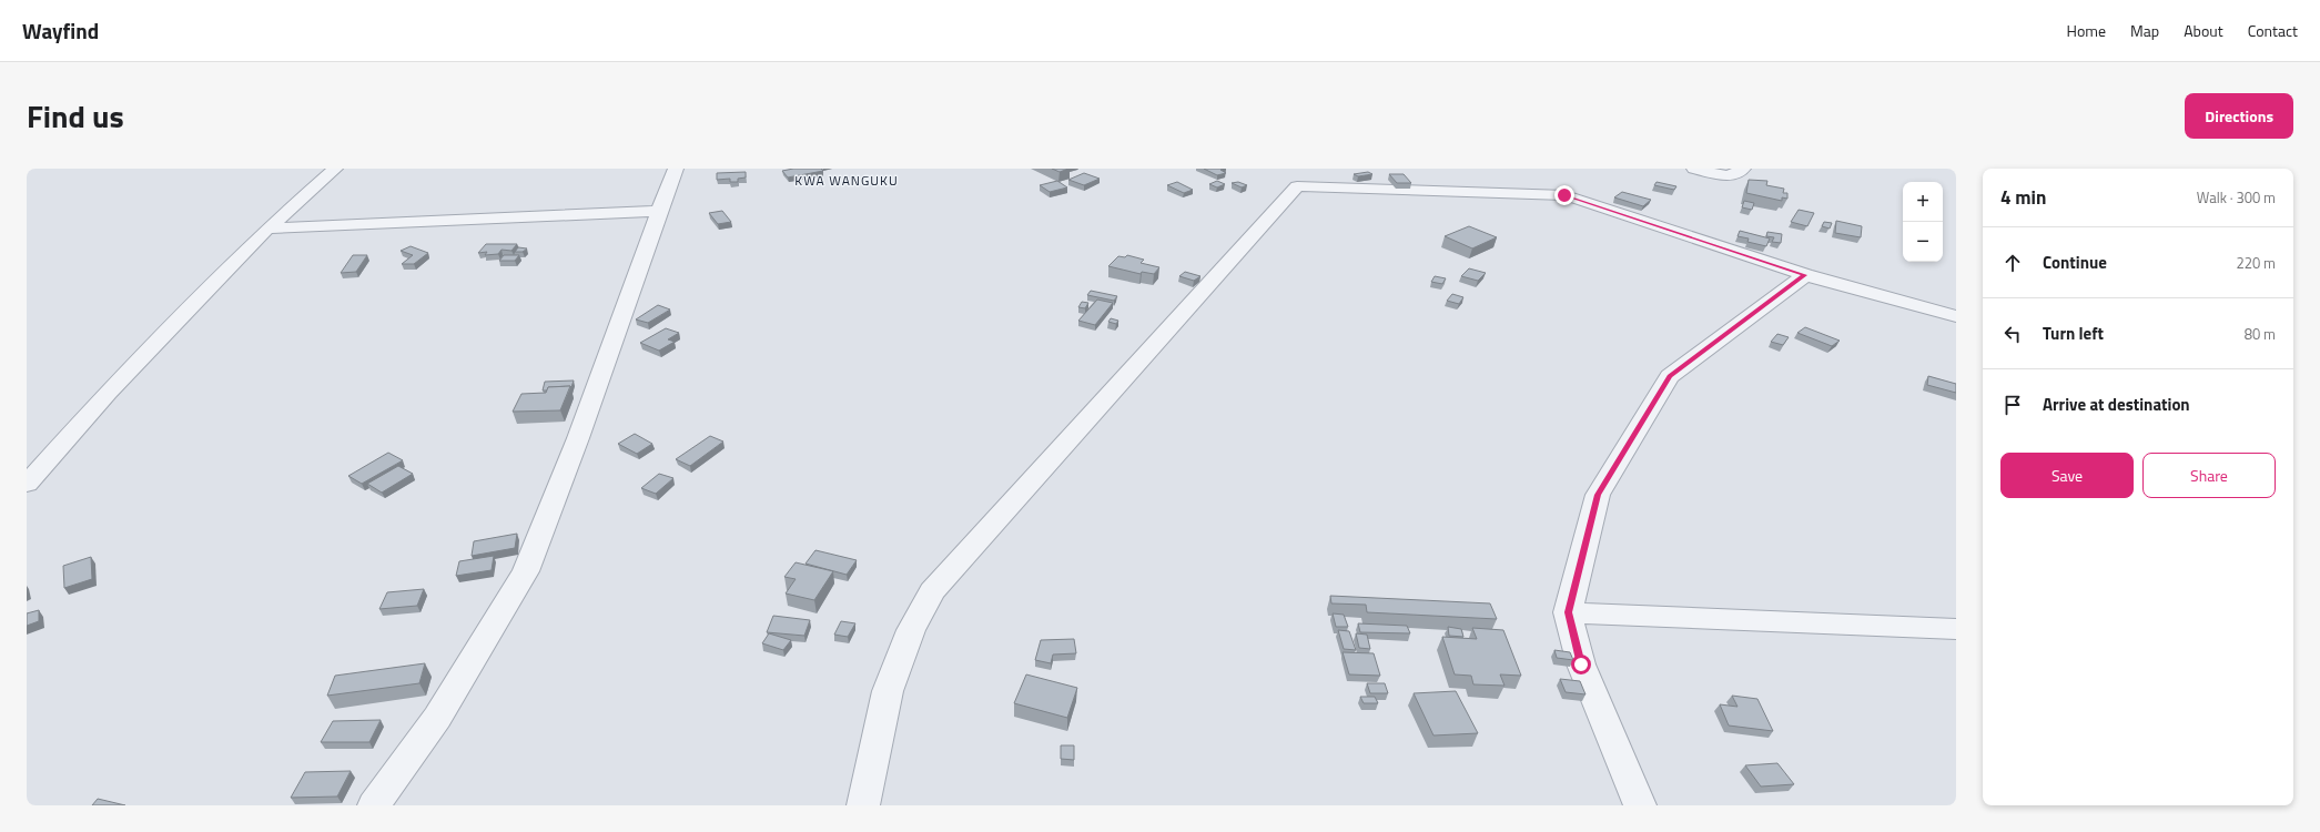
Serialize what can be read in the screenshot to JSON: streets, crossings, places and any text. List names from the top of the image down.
{
  "districts": ["KWA WANGUKU"],
  "page": {
    "header": "Wayfind",
    "nav": [
      "Home",
      "Map",
      "About",
      "Contact"
    ],
    "title": "Find us",
    "buttons": [
      "Directions",
      ["Save", "Share"]
    ],
    "heading": ["4 min", "Walk · 300 m"],
    "map_buttons": ["+", "−"],
    "list": [
      ["Continue", "220 m"],
      ["Turn left", "80 m"],
      "Arrive at destination"
    ]
  }
}
